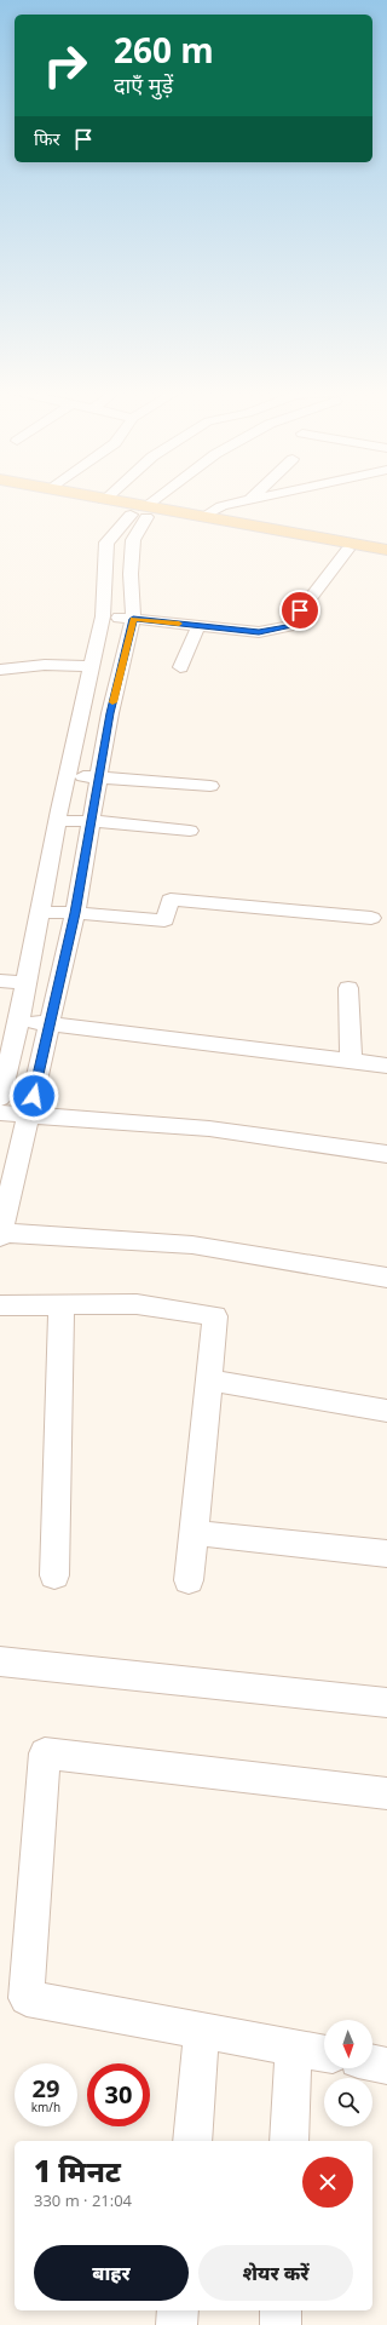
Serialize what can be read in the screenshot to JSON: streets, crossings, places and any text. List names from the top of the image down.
{
  "north": "bottom",
  "page": {
    "turn": ["260 m", "दाएँ मुड़ें"],
    "then": "फिर",
    "speed": "29 km/h",
    "limit": "30",
    "heading": ["1 मिनट", "330 m · 21:04"],
    "buttons": ["बाहर", "शेयर करें"]
  }
}
